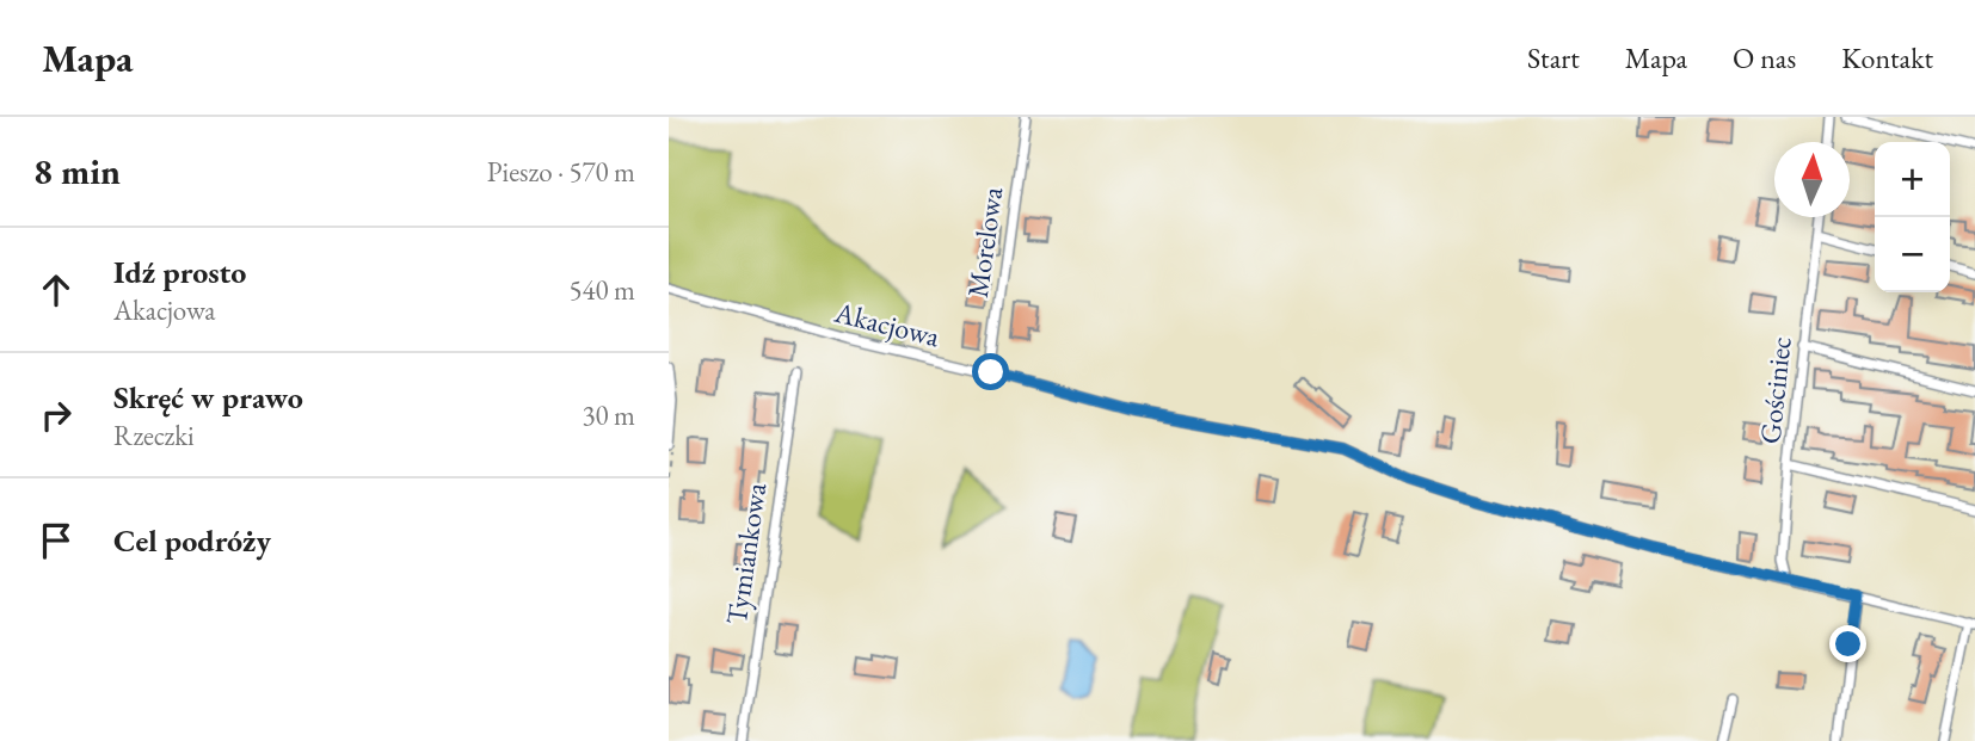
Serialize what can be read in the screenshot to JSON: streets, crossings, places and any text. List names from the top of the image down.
{
  "streets": {
    "street": [
      "Morelowa",
      "Akacjowa",
      "Gościniec",
      "Tymiankowa"
    ]
  },
  "crossings": [
    ["Morelowa", "Akacjowa"],
    ["Akacjowa", "Gościniec"]
  ],
  "north": "top",
  "page": {
    "header": "Mapa",
    "nav": [
      "Start",
      "Mapa",
      "O nas",
      "Kontakt"
    ],
    "heading": ["8 min", "Pieszo · 570 m"],
    "map_buttons": ["+", "−"],
    "list": [
      ["Idź prosto", "Akacjowa", "540 m"],
      ["Skręć w prawo", "Rzeczki", "30 m"],
      "Cel podróży"
    ]
  }
}
